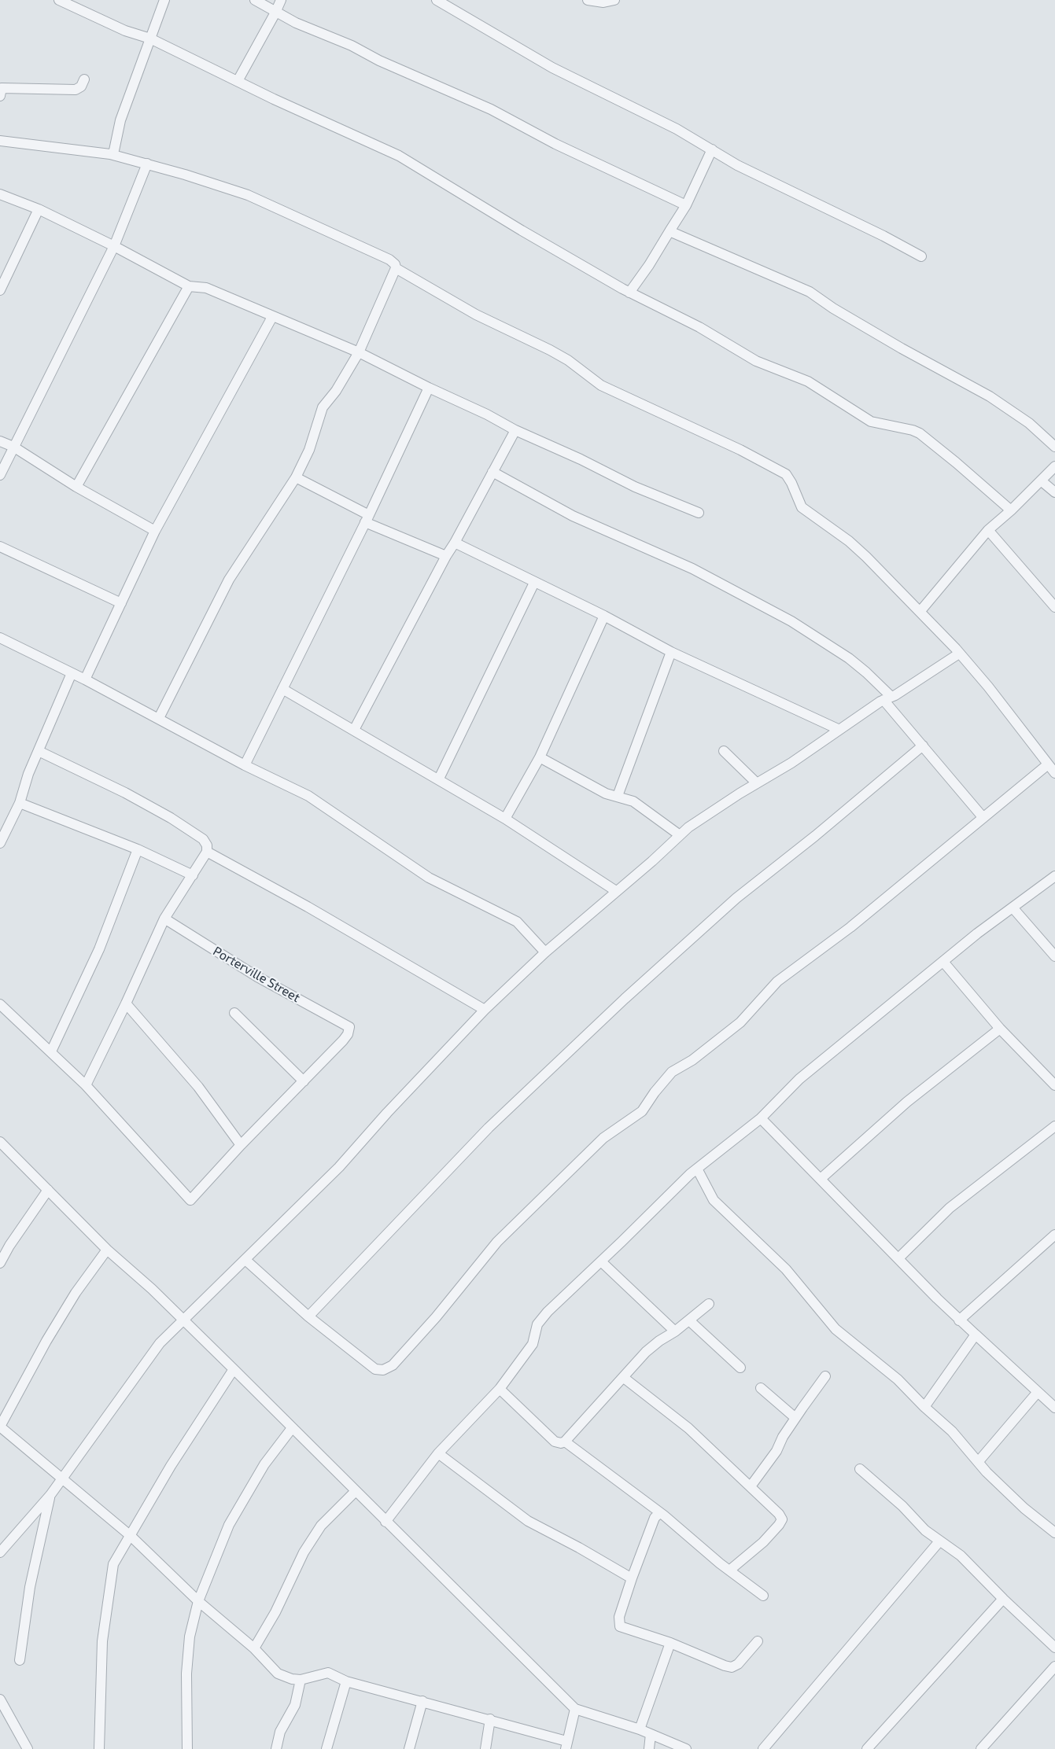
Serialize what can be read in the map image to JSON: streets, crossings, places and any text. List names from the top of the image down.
{
  "streets": {
    "street": ["Porterville Street"]
  }
}
